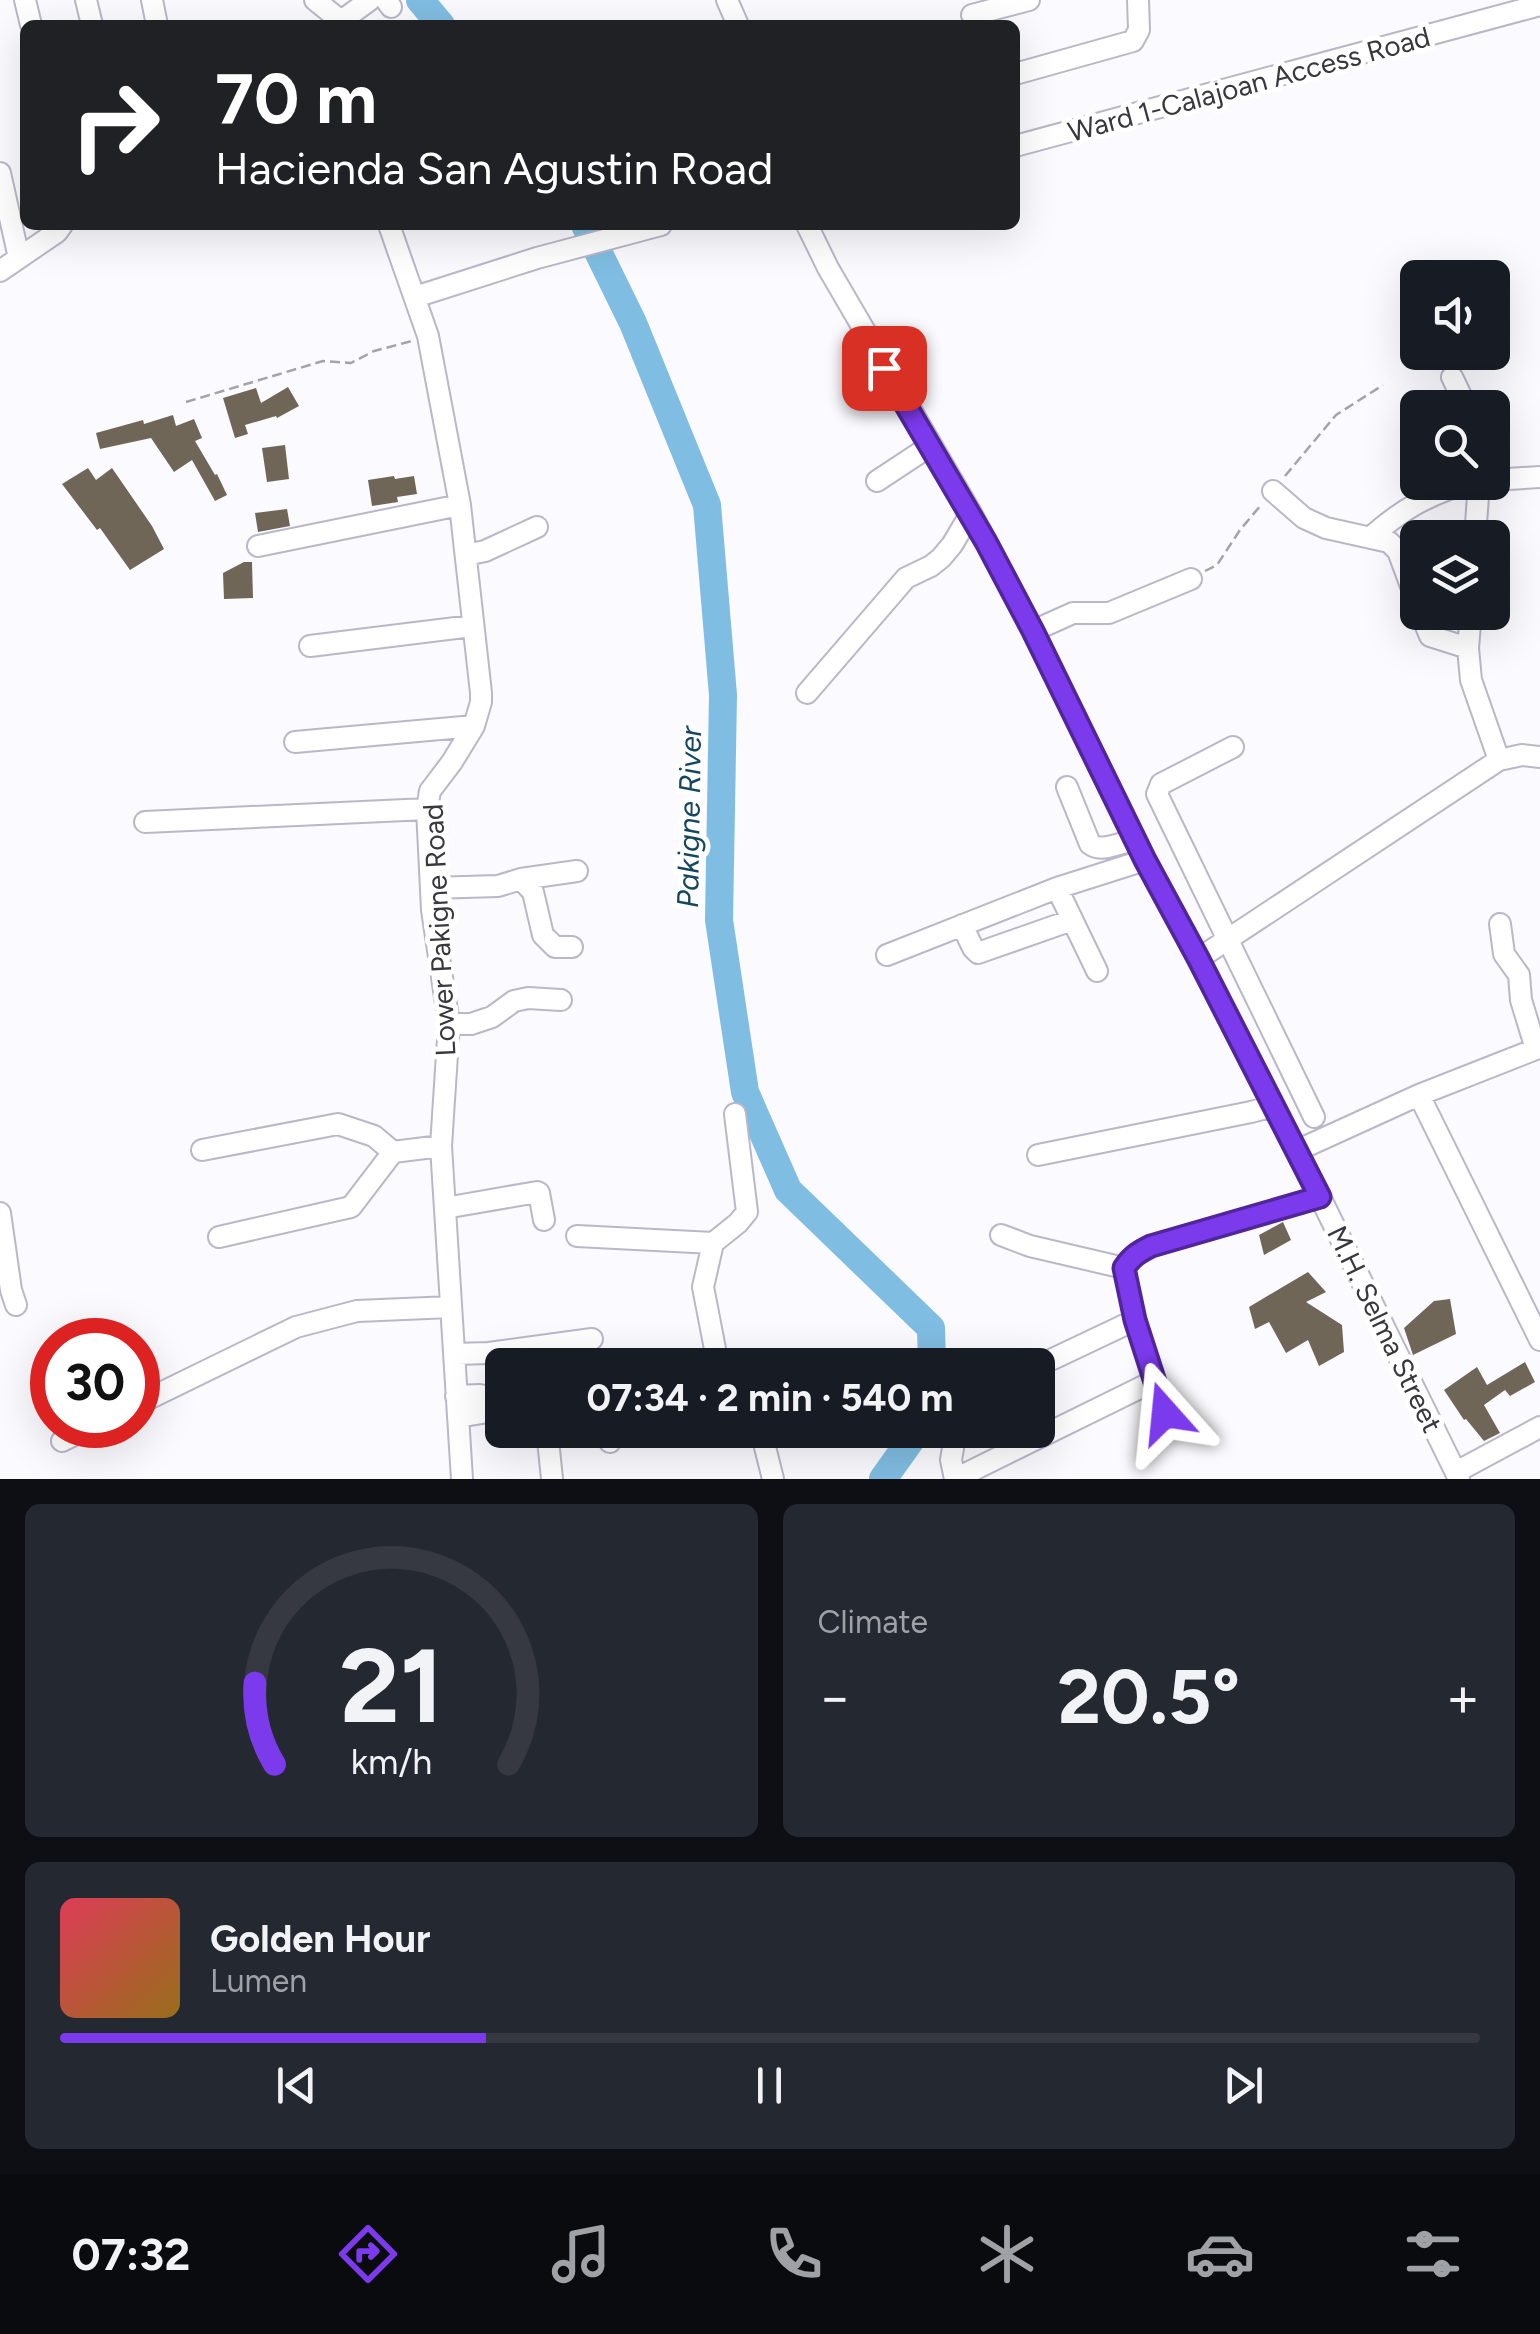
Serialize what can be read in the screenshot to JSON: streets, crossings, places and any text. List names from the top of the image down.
{
  "streets": {
    "street": ["Ward 1-Calajoan Access Road", "Lower Pakigne Road", "M.H. Selma Street"]
  },
  "water": ["Pakigne River"],
  "page": {
    "turn": ["70 m", "Hacienda San Agustin Road"],
    "limit": "30",
    "trip": "07:34 · 2 min · 540 m",
    "tile": "Climate",
    "heat": ["−", "20.5°", "+"],
    "song": ["Golden Hour", "Lumen"],
    "tabs": "07:32",
    "gauge": ["21", "km/h"]
  }
}
